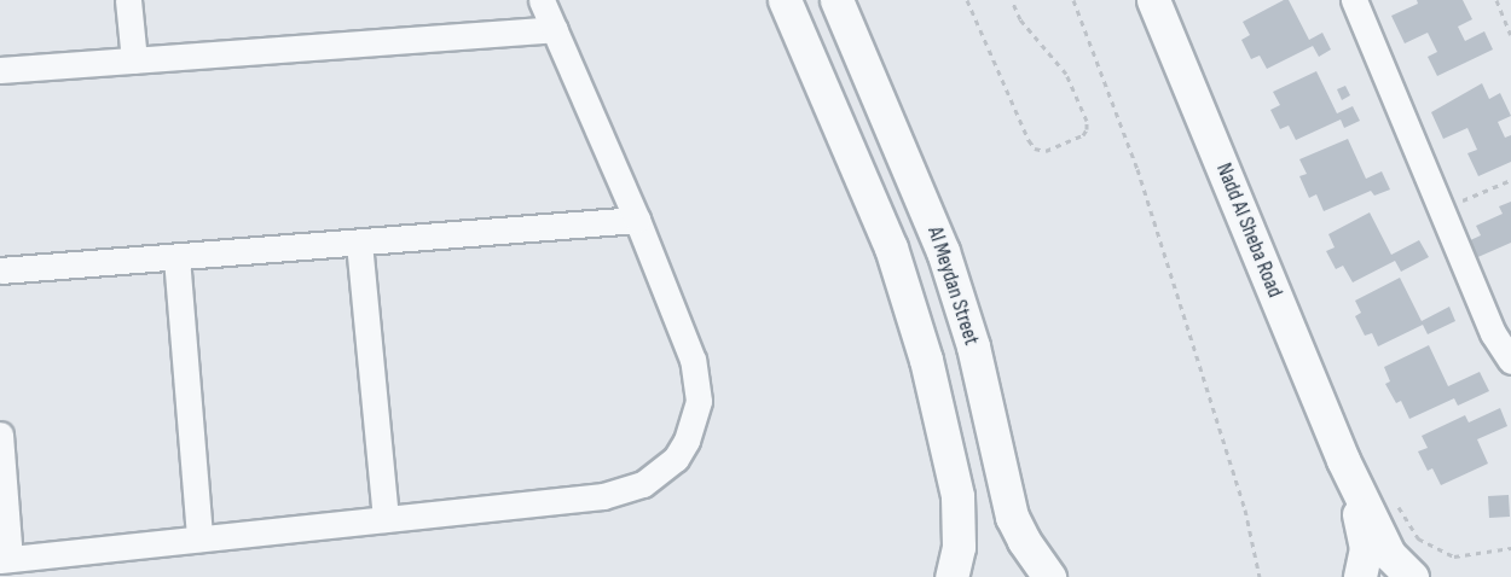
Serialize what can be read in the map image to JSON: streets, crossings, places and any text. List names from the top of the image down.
{
  "streets": {
    "street": ["Nadd Al Sheba Road", "Al Meydan Street"]
  }
}
